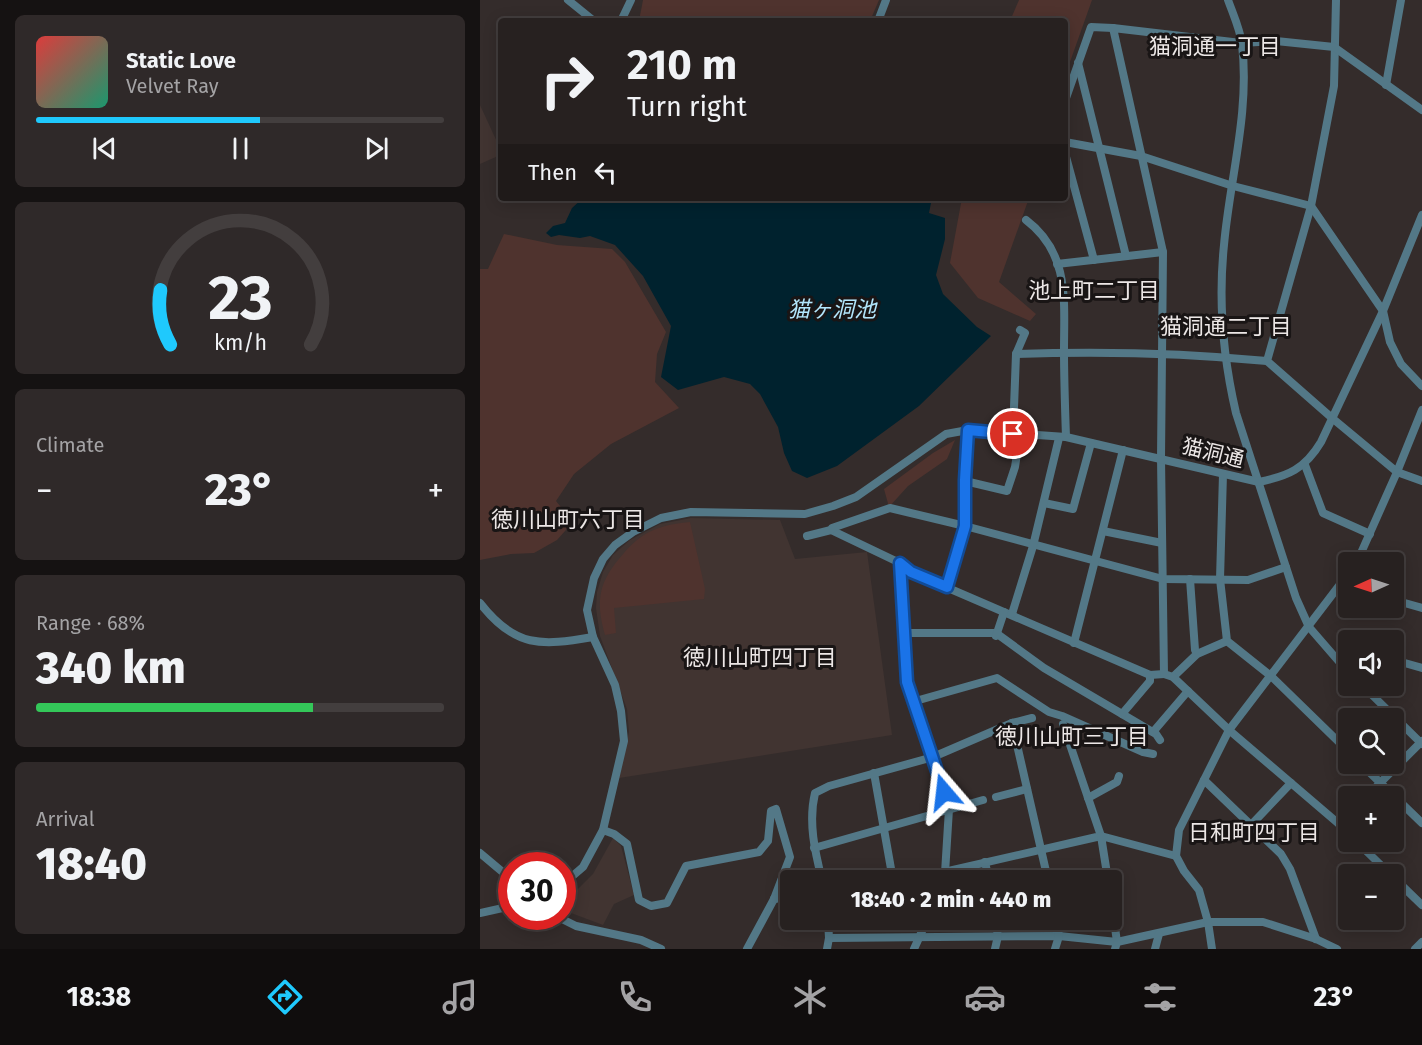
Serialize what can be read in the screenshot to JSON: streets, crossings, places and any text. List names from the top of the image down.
{
  "streets": {
    "street": ["猫洞通"]
  },
  "districts": [
    "猫洞通一丁目",
    "池上町二丁目",
    "猫洞通二丁目",
    "徳川山町六丁目",
    "徳川山町四丁目",
    "徳川山町三丁目",
    "日和町四丁目"
  ],
  "water": ["猫ヶ洞池"],
  "north": "left",
  "page": {
    "turn": ["210 m", "Turn right"],
    "song": ["Static Love", "Velvet Ray"],
    "then": "Then",
    "tile": [
      "Climate",
      ["Range · 68%", "340 km"],
      ["Arrival", "18:40"]
    ],
    "heat": ["−", "23°", "+"],
    "map_buttons": ["+", "−"],
    "limit": "30",
    "trip": "18:40 · 2 min · 440 m",
    "tabs": ["18:38", "23°"],
    "gauge": ["23", "km/h"]
  }
}
